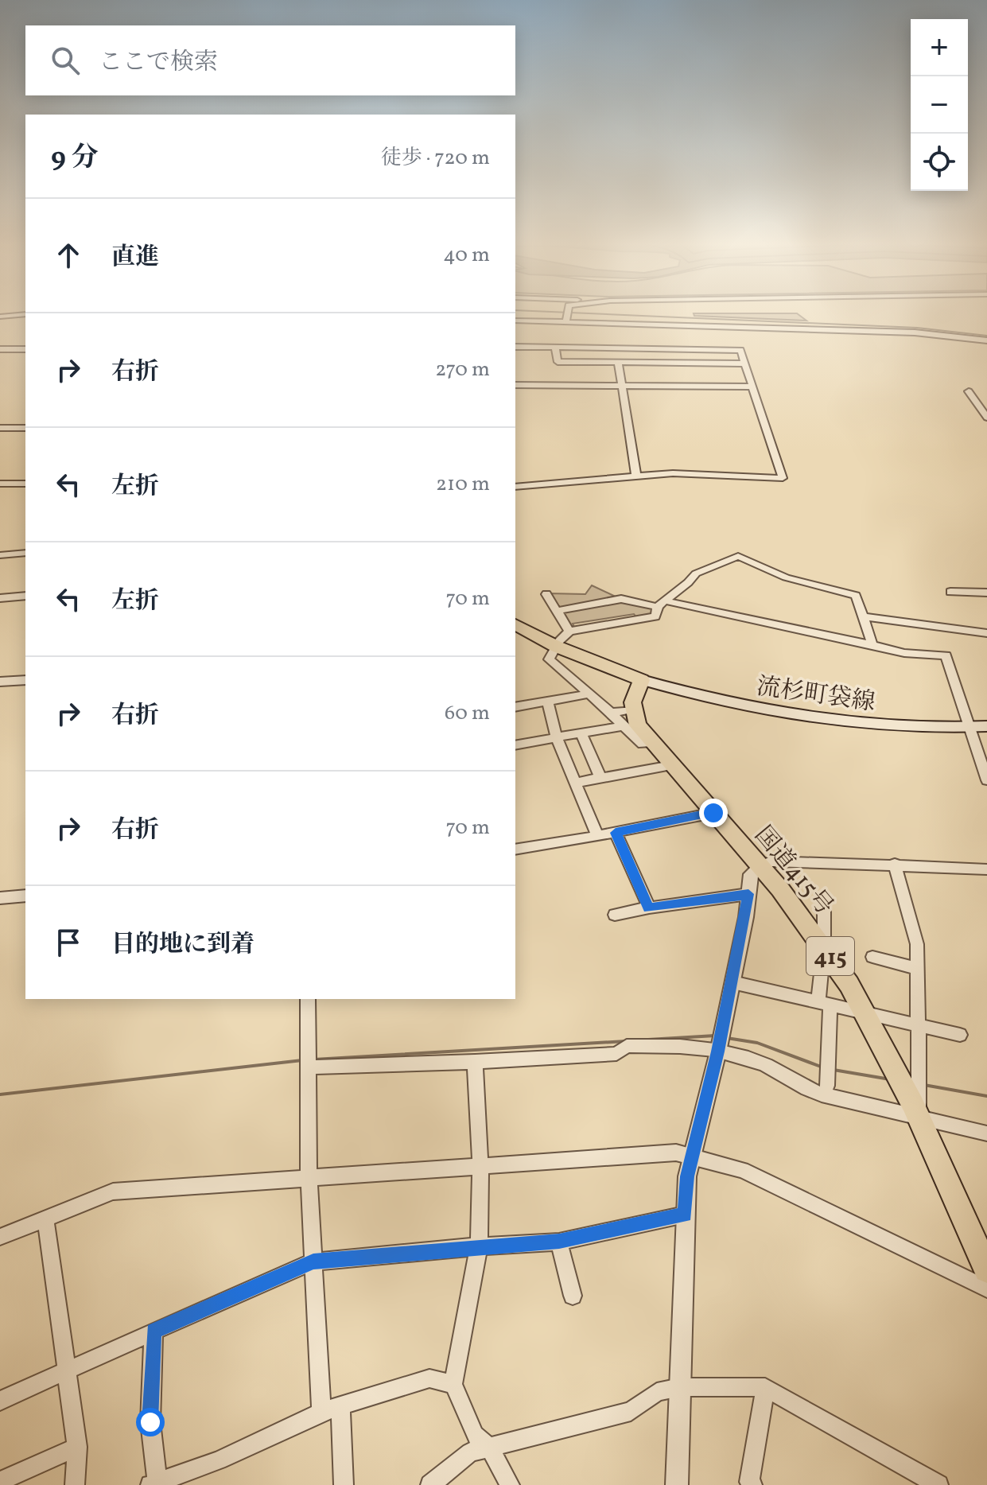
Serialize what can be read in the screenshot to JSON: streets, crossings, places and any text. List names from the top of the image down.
{
  "streets": {
    "highway": ["国道415号", "415"],
    "main road": ["流杉町袋線"]
  },
  "page": {
    "map_buttons": ["+", "−"],
    "search": "ここで検索",
    "heading": ["9 分", "徒歩 · 720 m"],
    "list": [
      ["直進", "40 m"],
      ["右折", "270 m"],
      ["左折", "210 m"],
      ["左折", "70 m"],
      ["右折", "60 m"],
      ["右折", "70 m"],
      "目的地に到着"
    ]
  }
}
